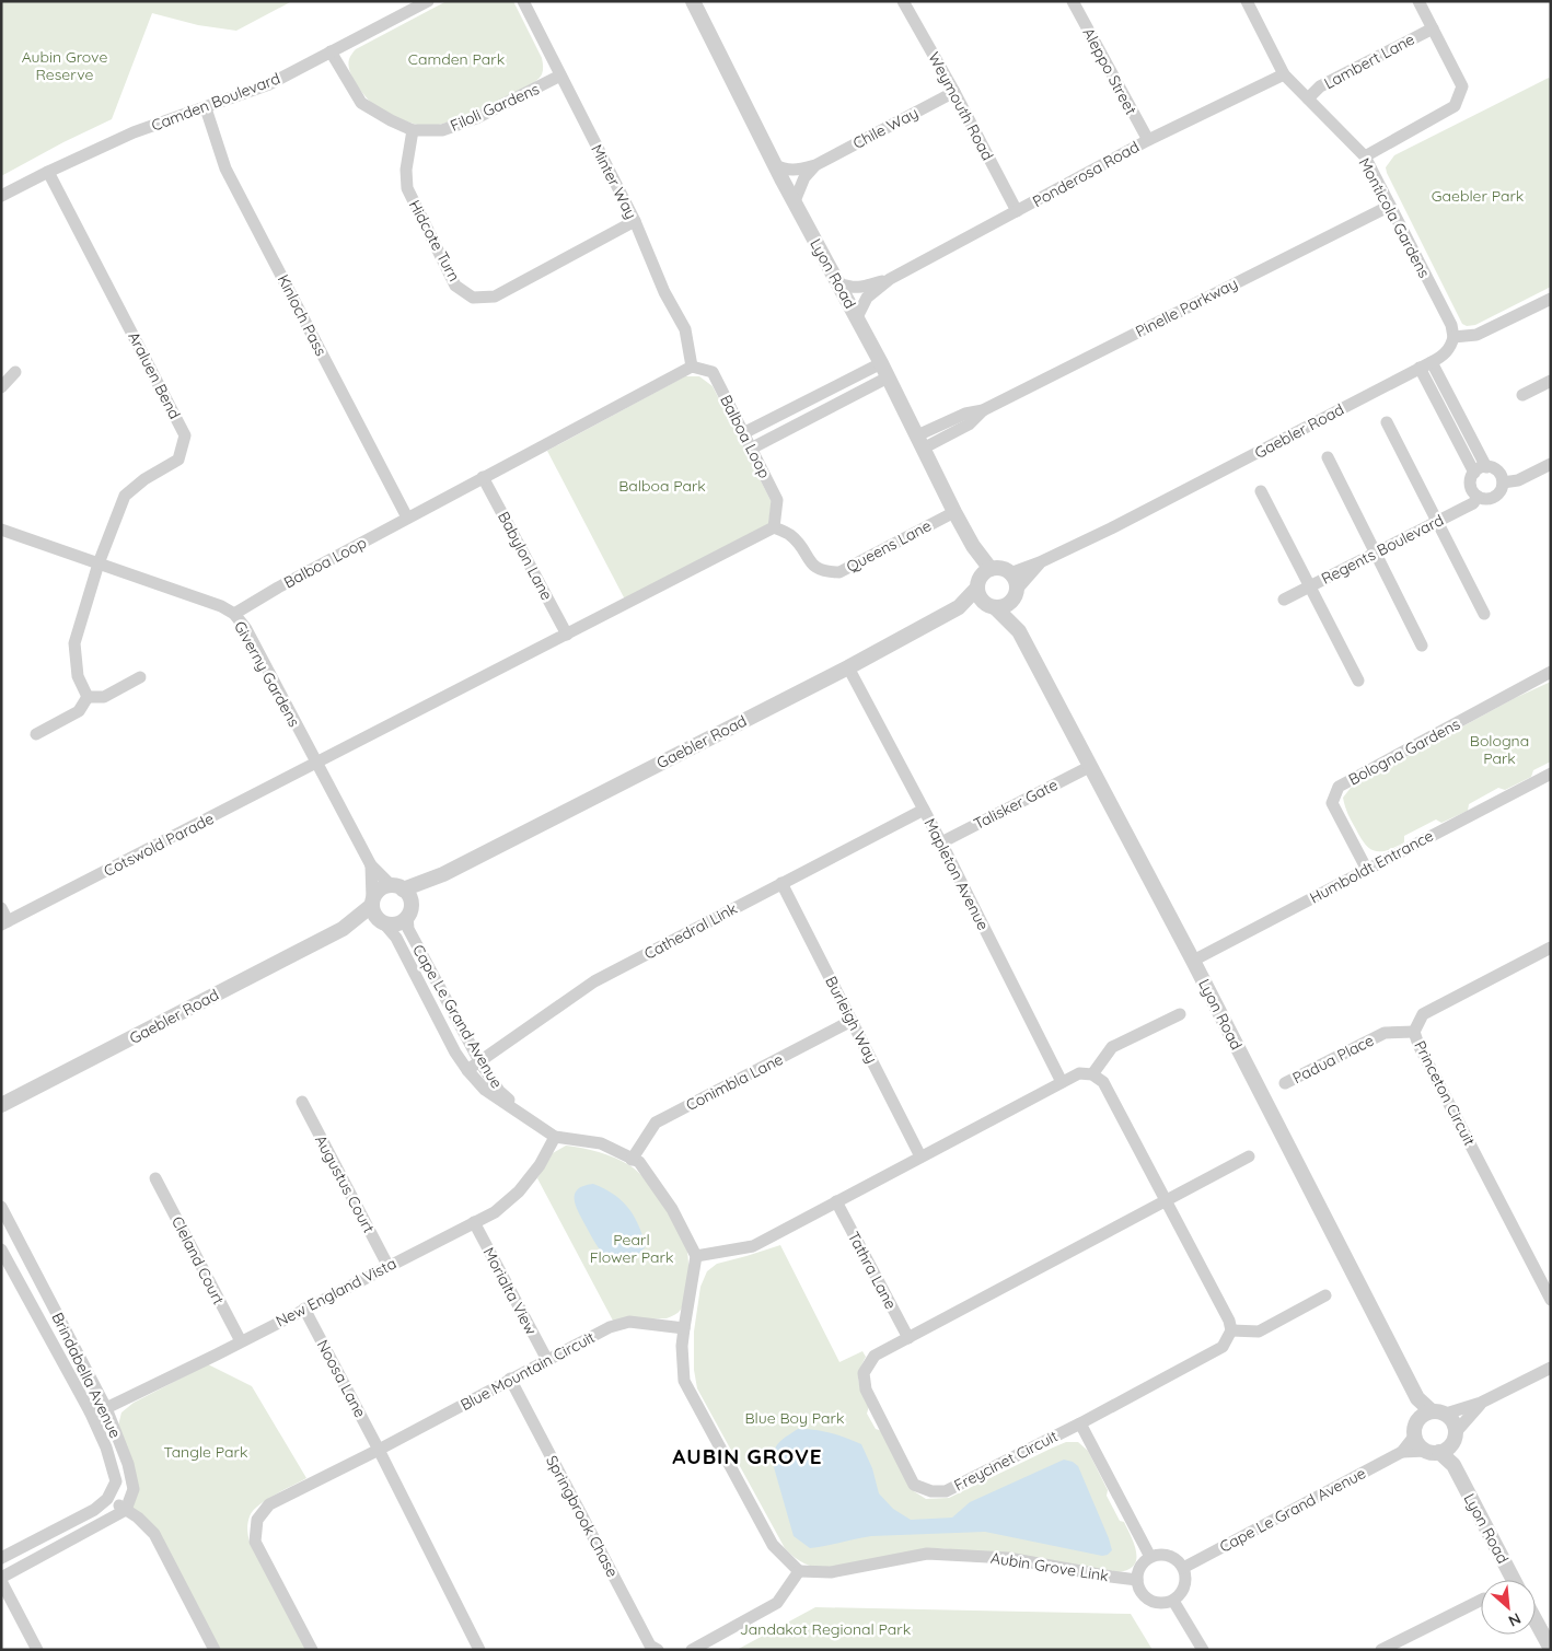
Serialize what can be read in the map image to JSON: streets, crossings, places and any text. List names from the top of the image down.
{
  "streets": {
    "street": [
      "Lambert Lane",
      "Aleppo Street",
      "Camden Boulevard",
      "Weymouth Road",
      "Filoli Gardens",
      "Chile Way",
      "Ponderosa Road",
      "Minter Way",
      "Monticola Gardens",
      "Hidcote Turn",
      "Lyon Road",
      "Pinelle Parkway",
      "Kinloch Pass",
      "Araluen Bend",
      "Gaebler Road",
      "Balboa Loop",
      "Queens Lane",
      "Regents Boulevard",
      "Babylon Lane",
      "Giverny Gardens",
      "Bologna Gardens",
      "Talisker Gate",
      "Cotswold Parade",
      "Humboldt Entrance",
      "Mapleton Avenue",
      "Cathedral Link",
      "Cape Le Grand Avenue",
      "Burleigh Way",
      "Padua Place",
      "Conimbla Lane",
      "Princeton Circuit",
      "Augustus Court",
      "Cleland Court",
      "Tathra Lane",
      "Morialta View",
      "New England Vista",
      "Blue Mountain Circuit",
      "Brindabella Avenue",
      "Noosa Lane",
      "Freycinet Circuit",
      "Springbrook Chase",
      "Aubin Grove Link"
    ]
  },
  "crossings": [
    ["Lambert Lane", "Monticola Gardens"],
    ["Aleppo Street", "Ponderosa Road"],
    ["Camden Boulevard", "Filoli Gardens"],
    ["Camden Boulevard", "Kinloch Pass"],
    ["Camden Boulevard", "Araluen Bend"],
    ["Weymouth Road", "Chile Way"],
    ["Weymouth Road", "Ponderosa Road"],
    ["Filoli Gardens", "Minter Way"],
    ["Filoli Gardens", "Hidcote Turn"],
    ["Chile Way", "Lyon Road"],
    ["Ponderosa Road", "Monticola Gardens"],
    ["Ponderosa Road", "Lyon Road"],
    ["Minter Way", "Hidcote Turn"],
    ["Minter Way", "Balboa Loop"],
    ["Monticola Gardens", "Pinelle Parkway"],
    ["Monticola Gardens", "Gaebler Road"],
    ["Lyon Road", "Pinelle Parkway"],
    ["Lyon Road", "Gaebler Road"],
    ["Lyon Road", "Queens Lane"],
    ["Lyon Road", "Talisker Gate"],
    ["Lyon Road", "Humboldt Entrance"],
    ["Lyon Road", "Cape Le Grand Avenue"],
    ["Kinloch Pass", "Balboa Loop"],
    ["Araluen Bend", "Giverny Gardens"],
    ["Gaebler Road", "Giverny Gardens"],
    ["Gaebler Road", "Mapleton Avenue"],
    ["Gaebler Road", "Cape Le Grand Avenue"],
    ["Balboa Loop", "Queens Lane"],
    ["Balboa Loop", "Babylon Lane"],
    ["Balboa Loop", "Giverny Gardens"],
    ["Giverny Gardens", "Cotswold Parade"],
    ["Giverny Gardens", "Cape Le Grand Avenue"],
    ["Bologna Gardens", "Humboldt Entrance"],
    ["Talisker Gate", "Mapleton Avenue"],
    ["Mapleton Avenue", "Cathedral Link"],
    ["Cathedral Link", "Cape Le Grand Avenue"],
    ["Cathedral Link", "Burleigh Way"],
    ["Cape Le Grand Avenue", "Conimbla Lane"],
    ["Cape Le Grand Avenue", "New England Vista"],
    ["Cape Le Grand Avenue", "Aubin Grove Link"],
    ["Burleigh Way", "Conimbla Lane"],
    ["Padua Place", "Princeton Circuit"],
    ["Augustus Court", "New England Vista"],
    ["Cleland Court", "New England Vista"],
    ["Tathra Lane", "Freycinet Circuit"],
    ["Morialta View", "New England Vista"],
    ["Morialta View", "Blue Mountain Circuit"],
    ["New England Vista", "Brindabella Avenue"],
    ["New England Vista", "Noosa Lane"],
    ["Blue Mountain Circuit", "Noosa Lane"],
    ["Blue Mountain Circuit", "Springbrook Chase"]
  ],
  "districts": ["AUBIN GROVE"],
  "parks": [
    "Aubin Grove Reserve",
    "Camden Park",
    "Gaebler Park",
    "Balboa Park",
    "Bologna Park",
    "Pearl Flower Park",
    "Blue Boy Park",
    "Tangle Park",
    "Jandakot Regional Park"
  ],
  "north": "bottom right"
}
